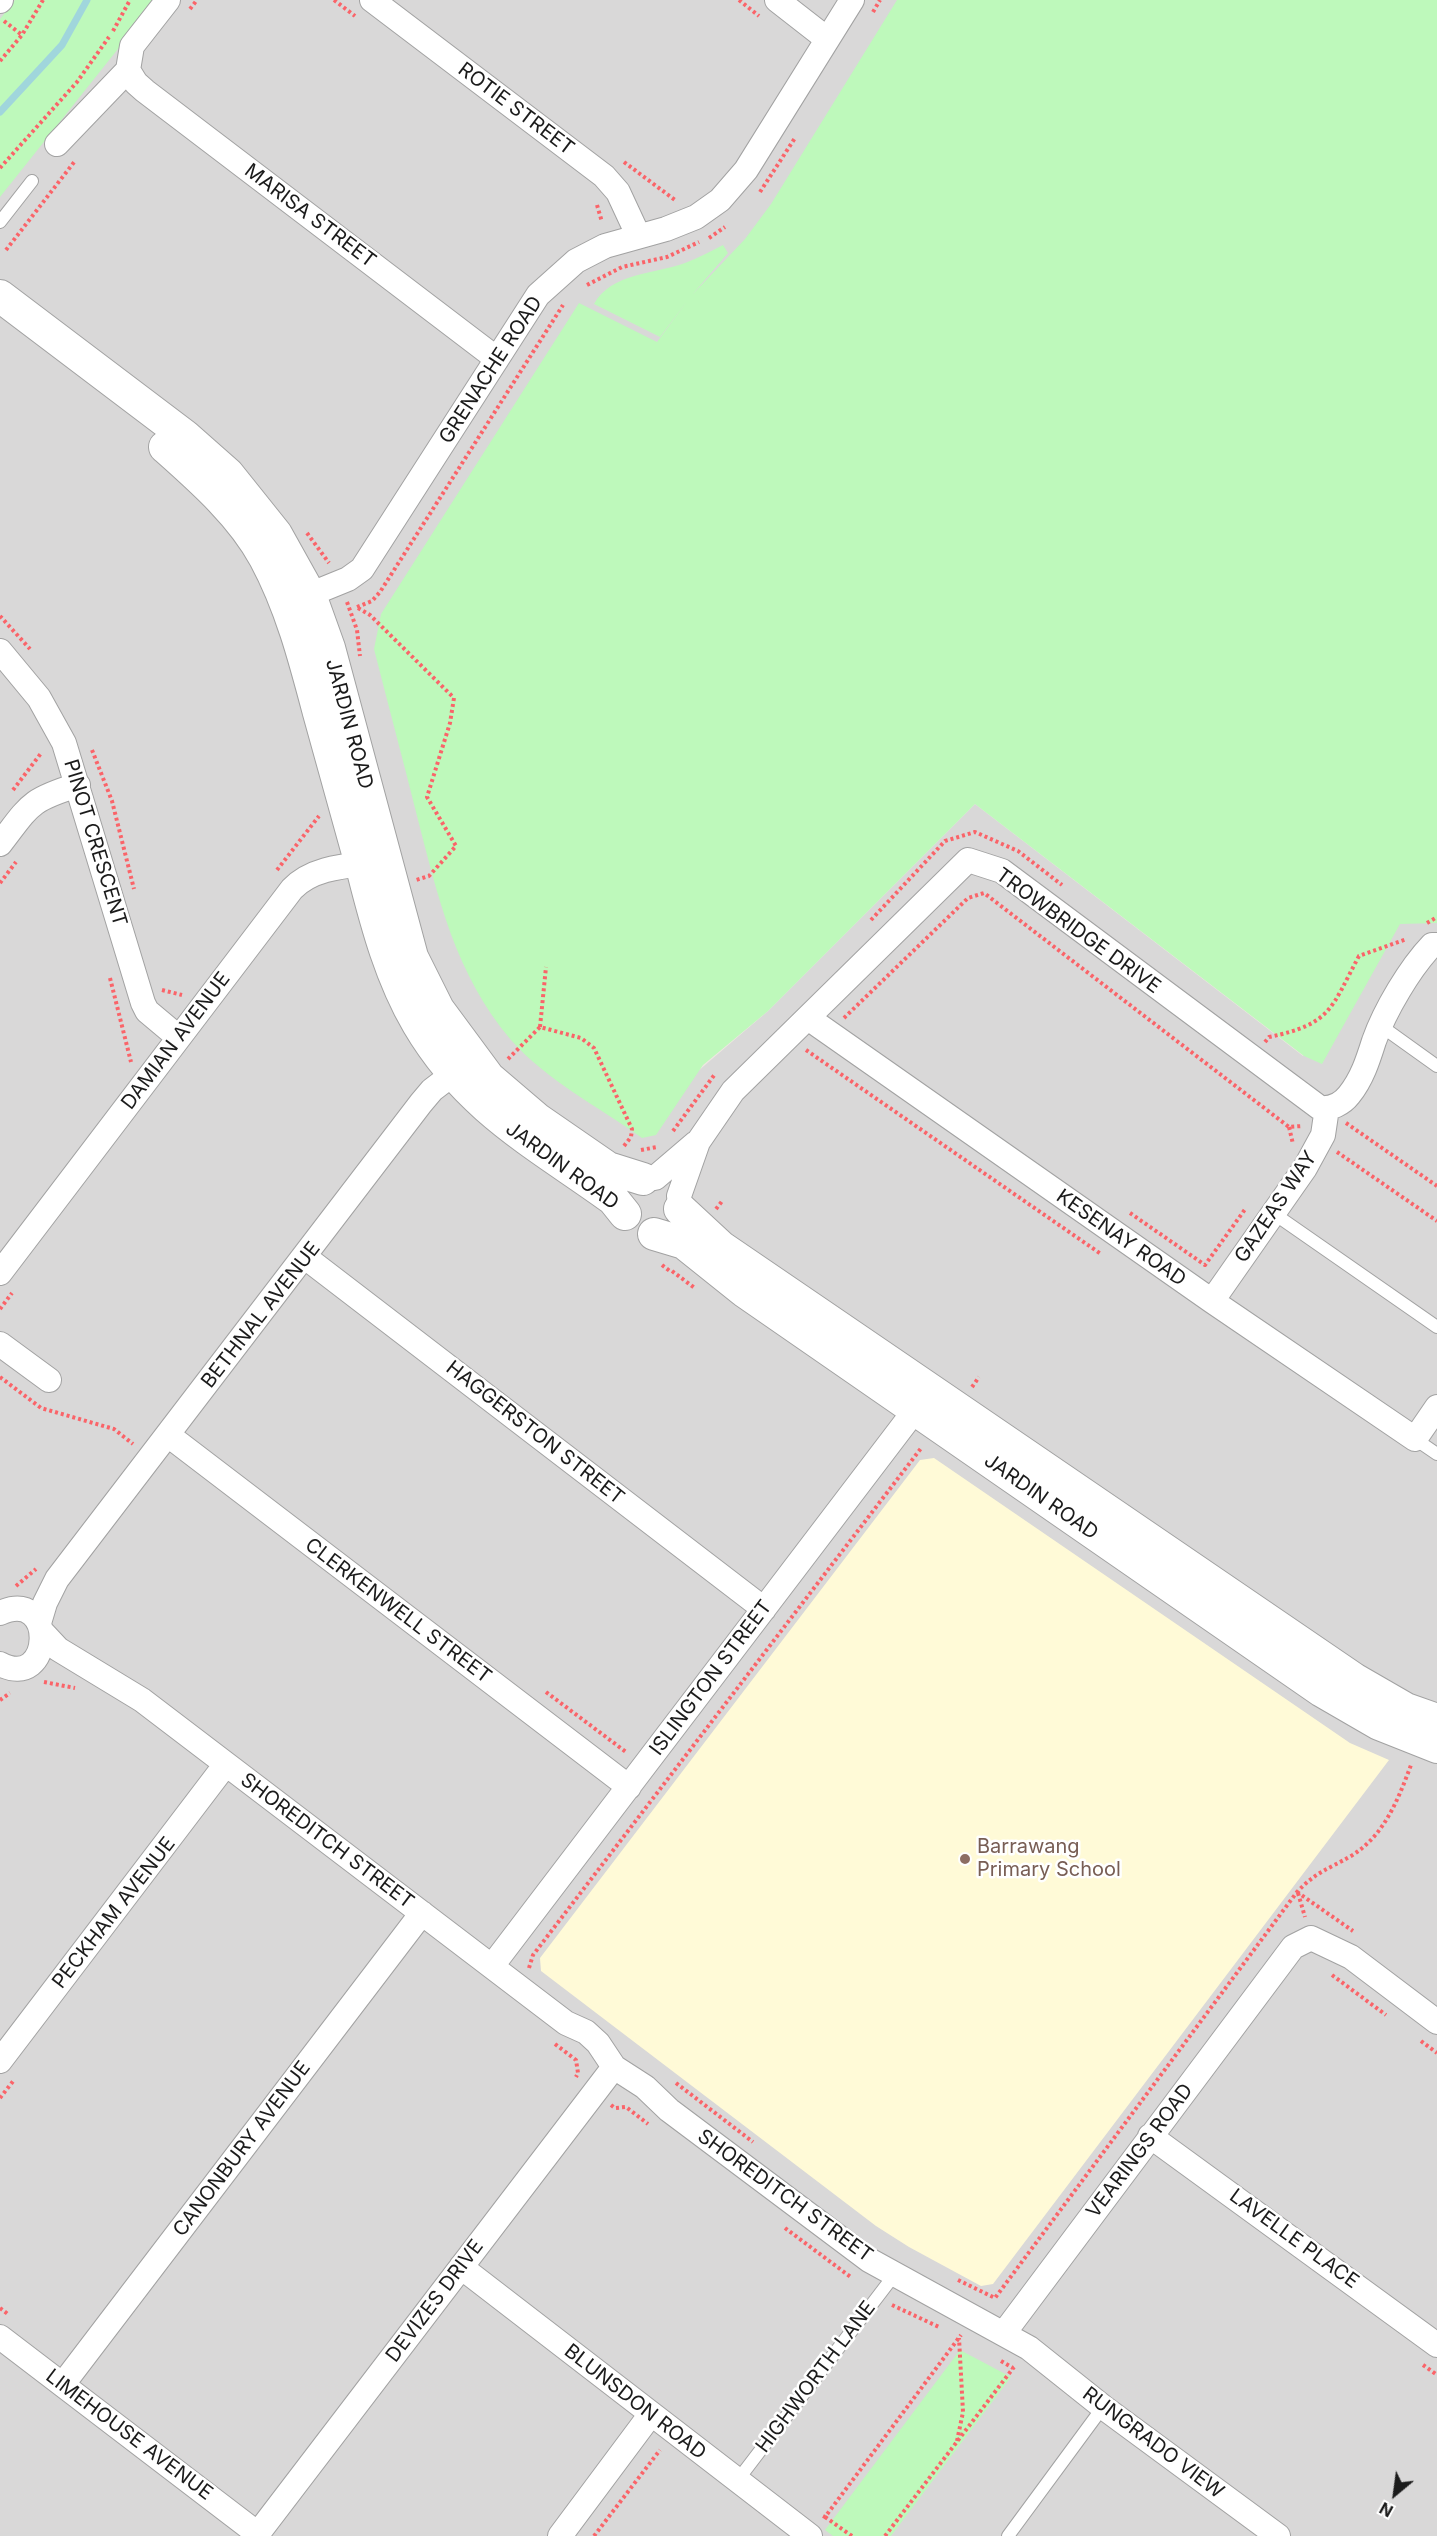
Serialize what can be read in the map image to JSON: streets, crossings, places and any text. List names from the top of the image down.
{
  "streets": {
    "street": [
      "ROTIE STREET",
      "MARISA STREET",
      "GRENACHE ROAD",
      "JARDIN ROAD",
      "PINOT CRESCENT",
      "TROWBRIDGE DRIVE",
      "DAMIAN AVENUE",
      "GAZEAS WAY",
      "KESENAY ROAD",
      "BETHNAL AVENUE",
      "HAGGERSTON STREET",
      "CLERKENWELL STREET",
      "ISLINGTON STREET",
      "SHOREDITCH STREET",
      "PECKHAM AVENUE",
      "CANONBURY AVENUE",
      "VEARINGS ROAD",
      "LAVELLE PLACE",
      "DEVIZES DRIVE",
      "BLUNSDON ROAD",
      "LIMEHOUSE AVENUE",
      "RUNGRADO VIEW"
    ],
    "lane": ["HIGHWORTH LANE"]
  },
  "crossings": [
    ["ROTIE STREET", "GRENACHE ROAD"],
    ["MARISA STREET", "GRENACHE ROAD"],
    ["GRENACHE ROAD", "JARDIN ROAD"],
    ["JARDIN ROAD", "TROWBRIDGE DRIVE"],
    ["JARDIN ROAD", "DAMIAN AVENUE"],
    ["JARDIN ROAD", "BETHNAL AVENUE"],
    ["JARDIN ROAD", "ISLINGTON STREET"],
    ["PINOT CRESCENT", "DAMIAN AVENUE"],
    ["TROWBRIDGE DRIVE", "GAZEAS WAY"],
    ["TROWBRIDGE DRIVE", "KESENAY ROAD"],
    ["GAZEAS WAY", "KESENAY ROAD"],
    ["BETHNAL AVENUE", "HAGGERSTON STREET"],
    ["BETHNAL AVENUE", "CLERKENWELL STREET"],
    ["BETHNAL AVENUE", "SHOREDITCH STREET"],
    ["HAGGERSTON STREET", "ISLINGTON STREET"],
    ["CLERKENWELL STREET", "ISLINGTON STREET"],
    ["ISLINGTON STREET", "SHOREDITCH STREET"],
    ["SHOREDITCH STREET", "PECKHAM AVENUE"],
    ["SHOREDITCH STREET", "CANONBURY AVENUE"],
    ["SHOREDITCH STREET", "VEARINGS ROAD"],
    ["SHOREDITCH STREET", "DEVIZES DRIVE"],
    ["SHOREDITCH STREET", "HIGHWORTH LANE"],
    ["SHOREDITCH STREET", "RUNGRADO VIEW"],
    ["CANONBURY AVENUE", "LIMEHOUSE AVENUE"],
    ["VEARINGS ROAD", "LAVELLE PLACE"],
    ["DEVIZES DRIVE", "BLUNSDON ROAD"],
    ["DEVIZES DRIVE", "LIMEHOUSE AVENUE"],
    ["HIGHWORTH LANE", "BLUNSDON ROAD"]
  ],
  "places": ["Barrawang Primary School"],
  "north": "bottom left"
}
